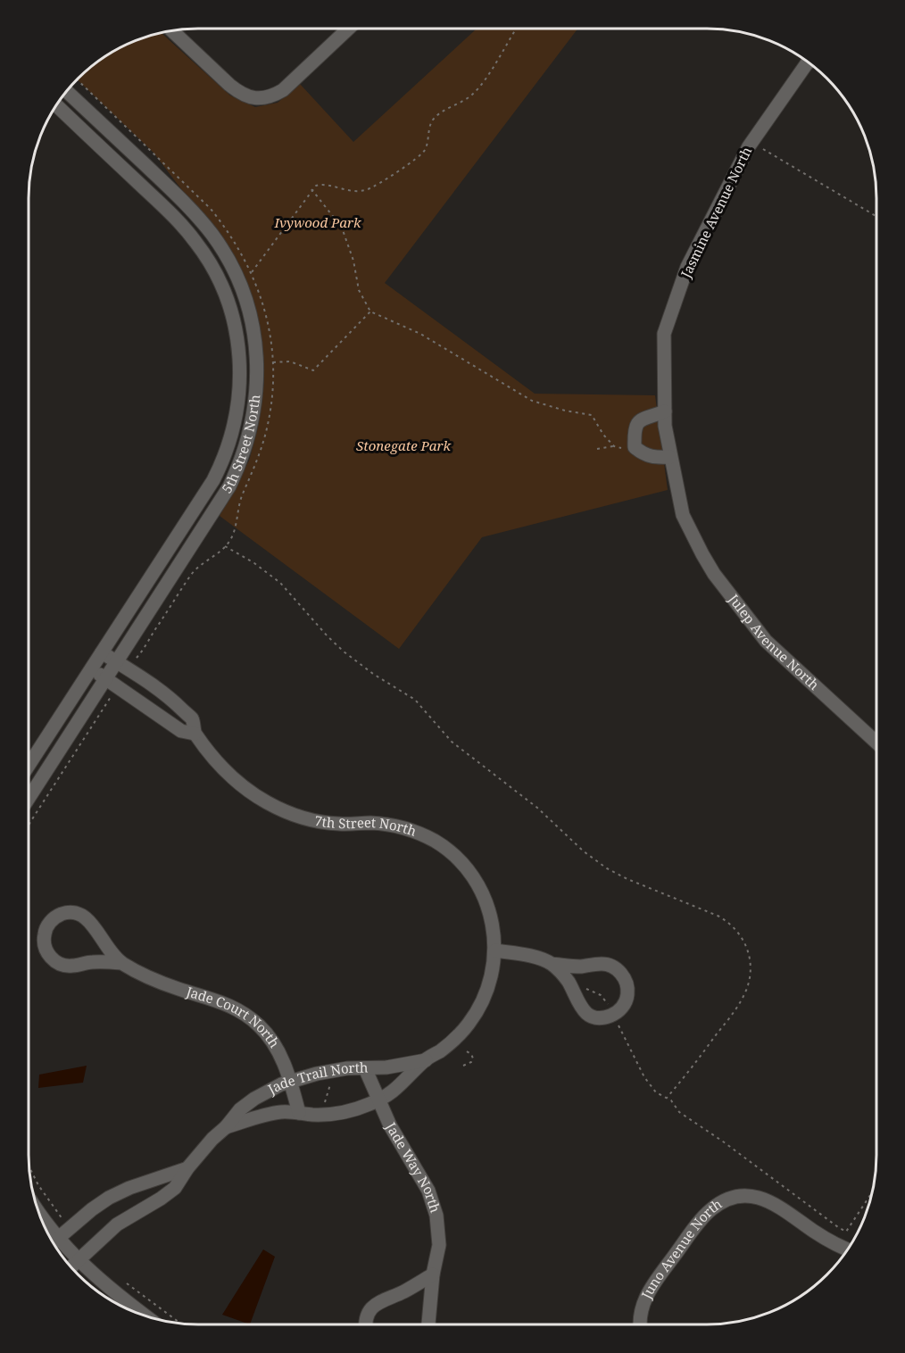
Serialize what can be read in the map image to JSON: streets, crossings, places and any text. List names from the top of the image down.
{
  "streets": {
    "street": [
      "Jasmine Avenue North",
      "5th Street North",
      "Julep Avenue North",
      "7th Street North",
      "Jade Court North",
      "Jade Trail North",
      "Jade Way North",
      "Juno Avenue North"
    ]
  },
  "crossings": [
    ["Jasmine Avenue North", "Julep Avenue North"],
    ["5th Street North", "7th Street North"],
    ["7th Street North", "Jade Trail North"],
    ["Jade Court North", "Jade Trail North"],
    ["Jade Trail North", "Jade Way North"]
  ],
  "parks": ["Ivywood Park", "Stonegate Park"]
}
